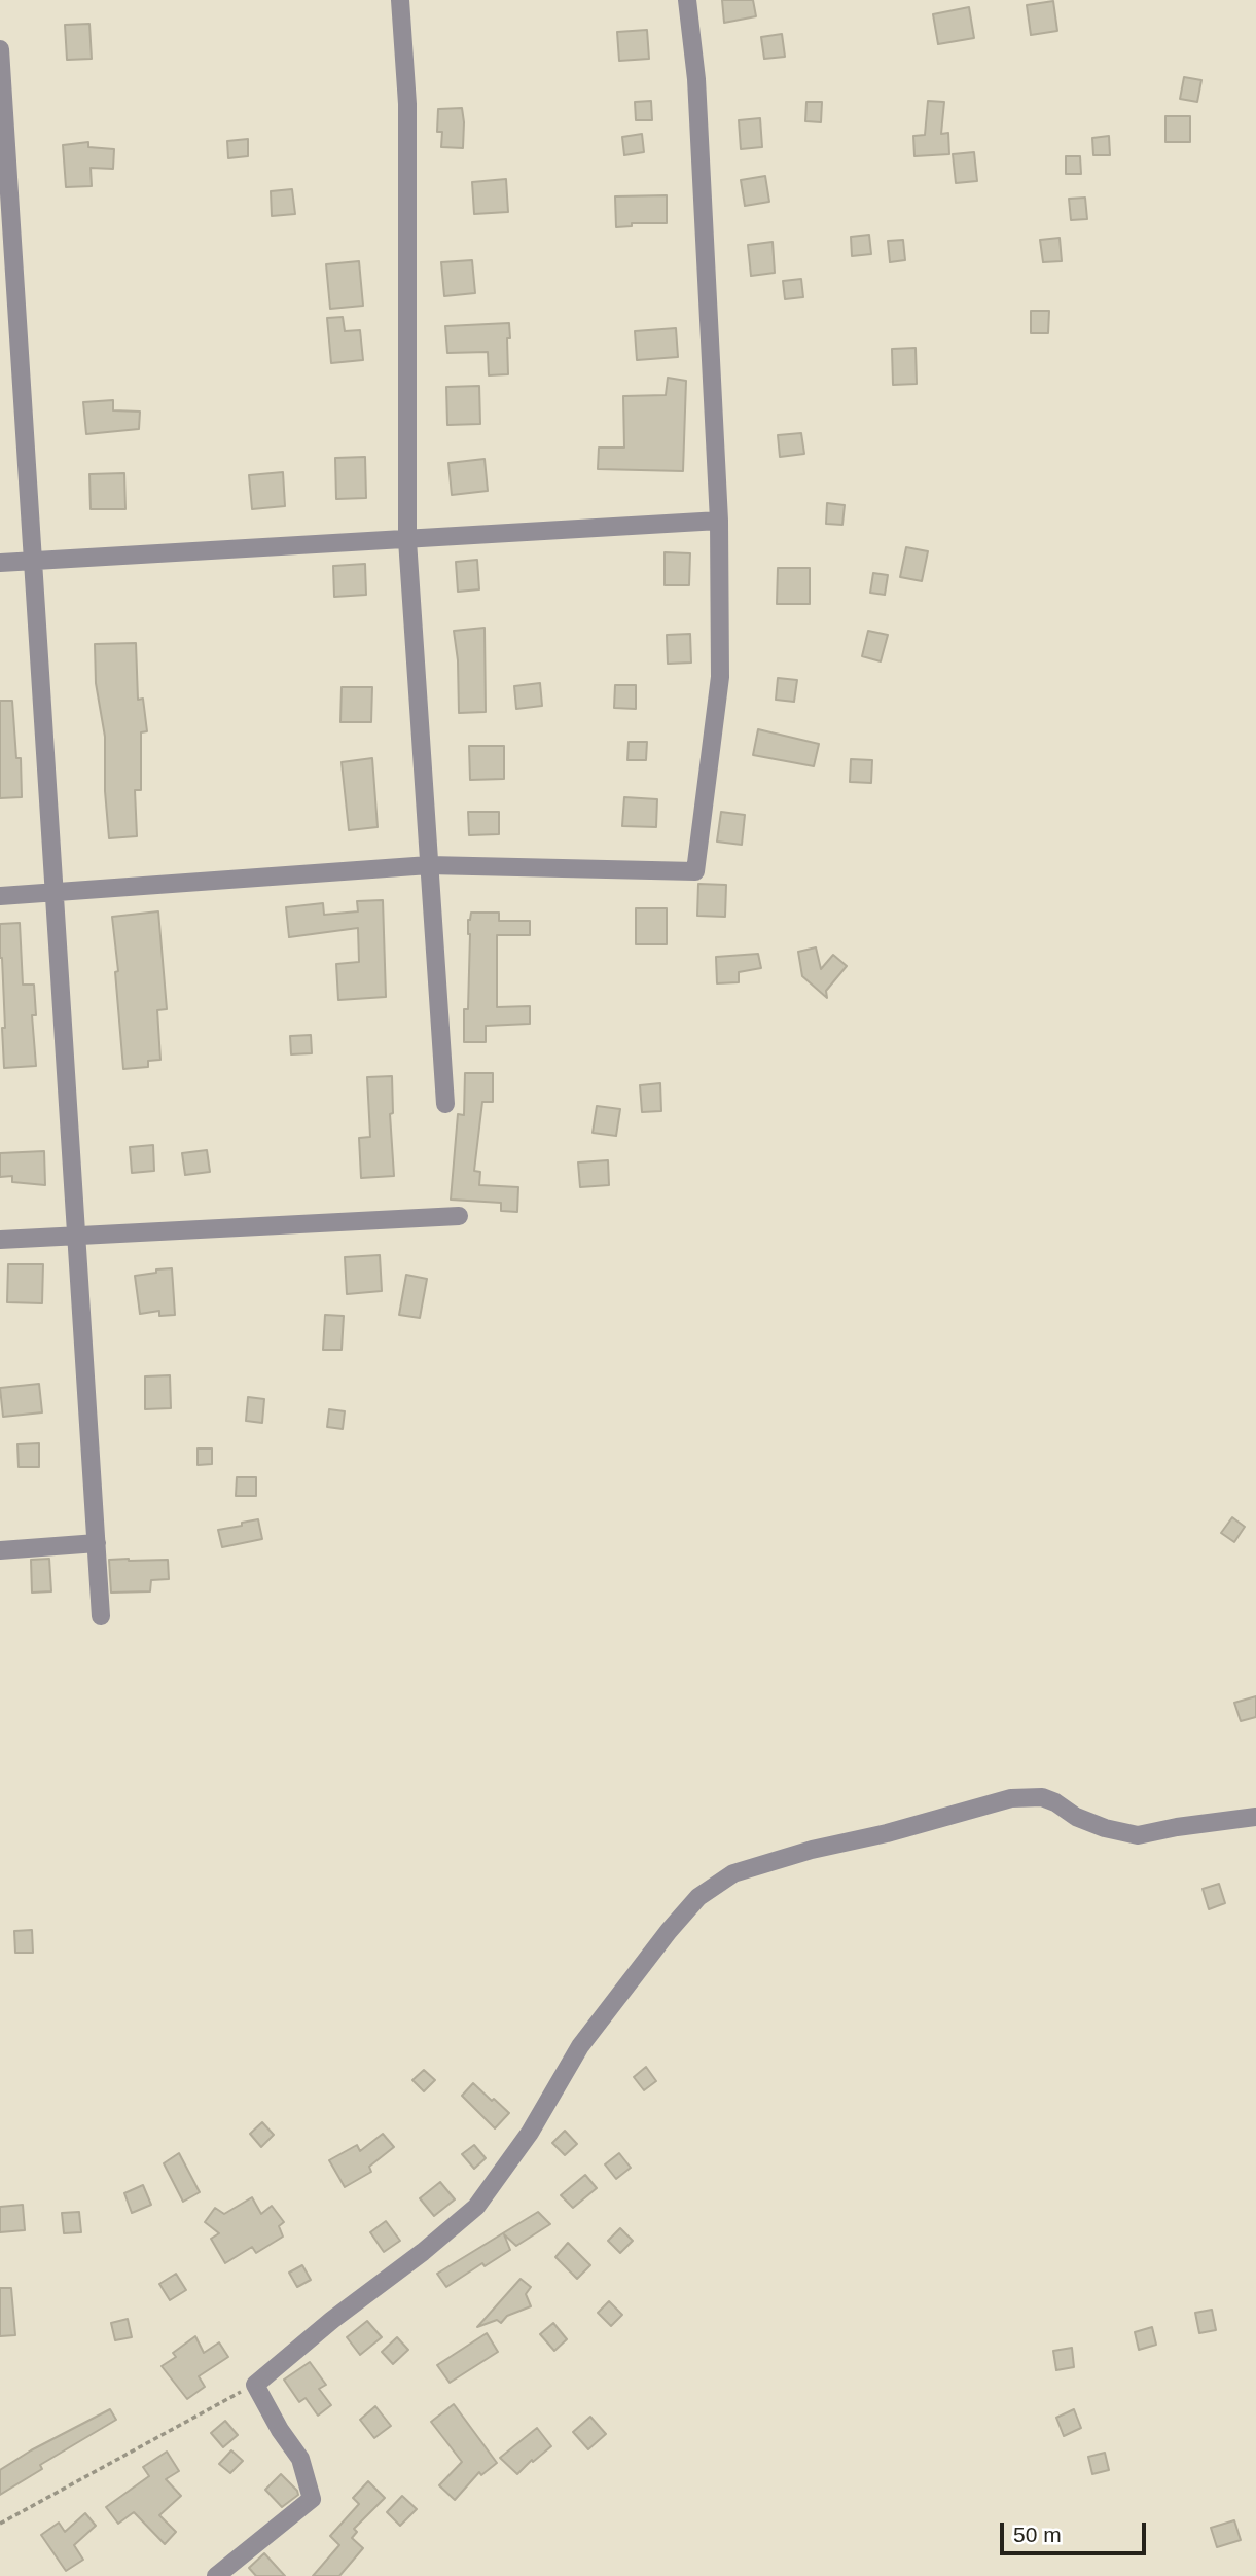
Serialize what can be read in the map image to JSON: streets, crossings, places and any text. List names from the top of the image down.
{
  "scale_bar": "50 m"
}
